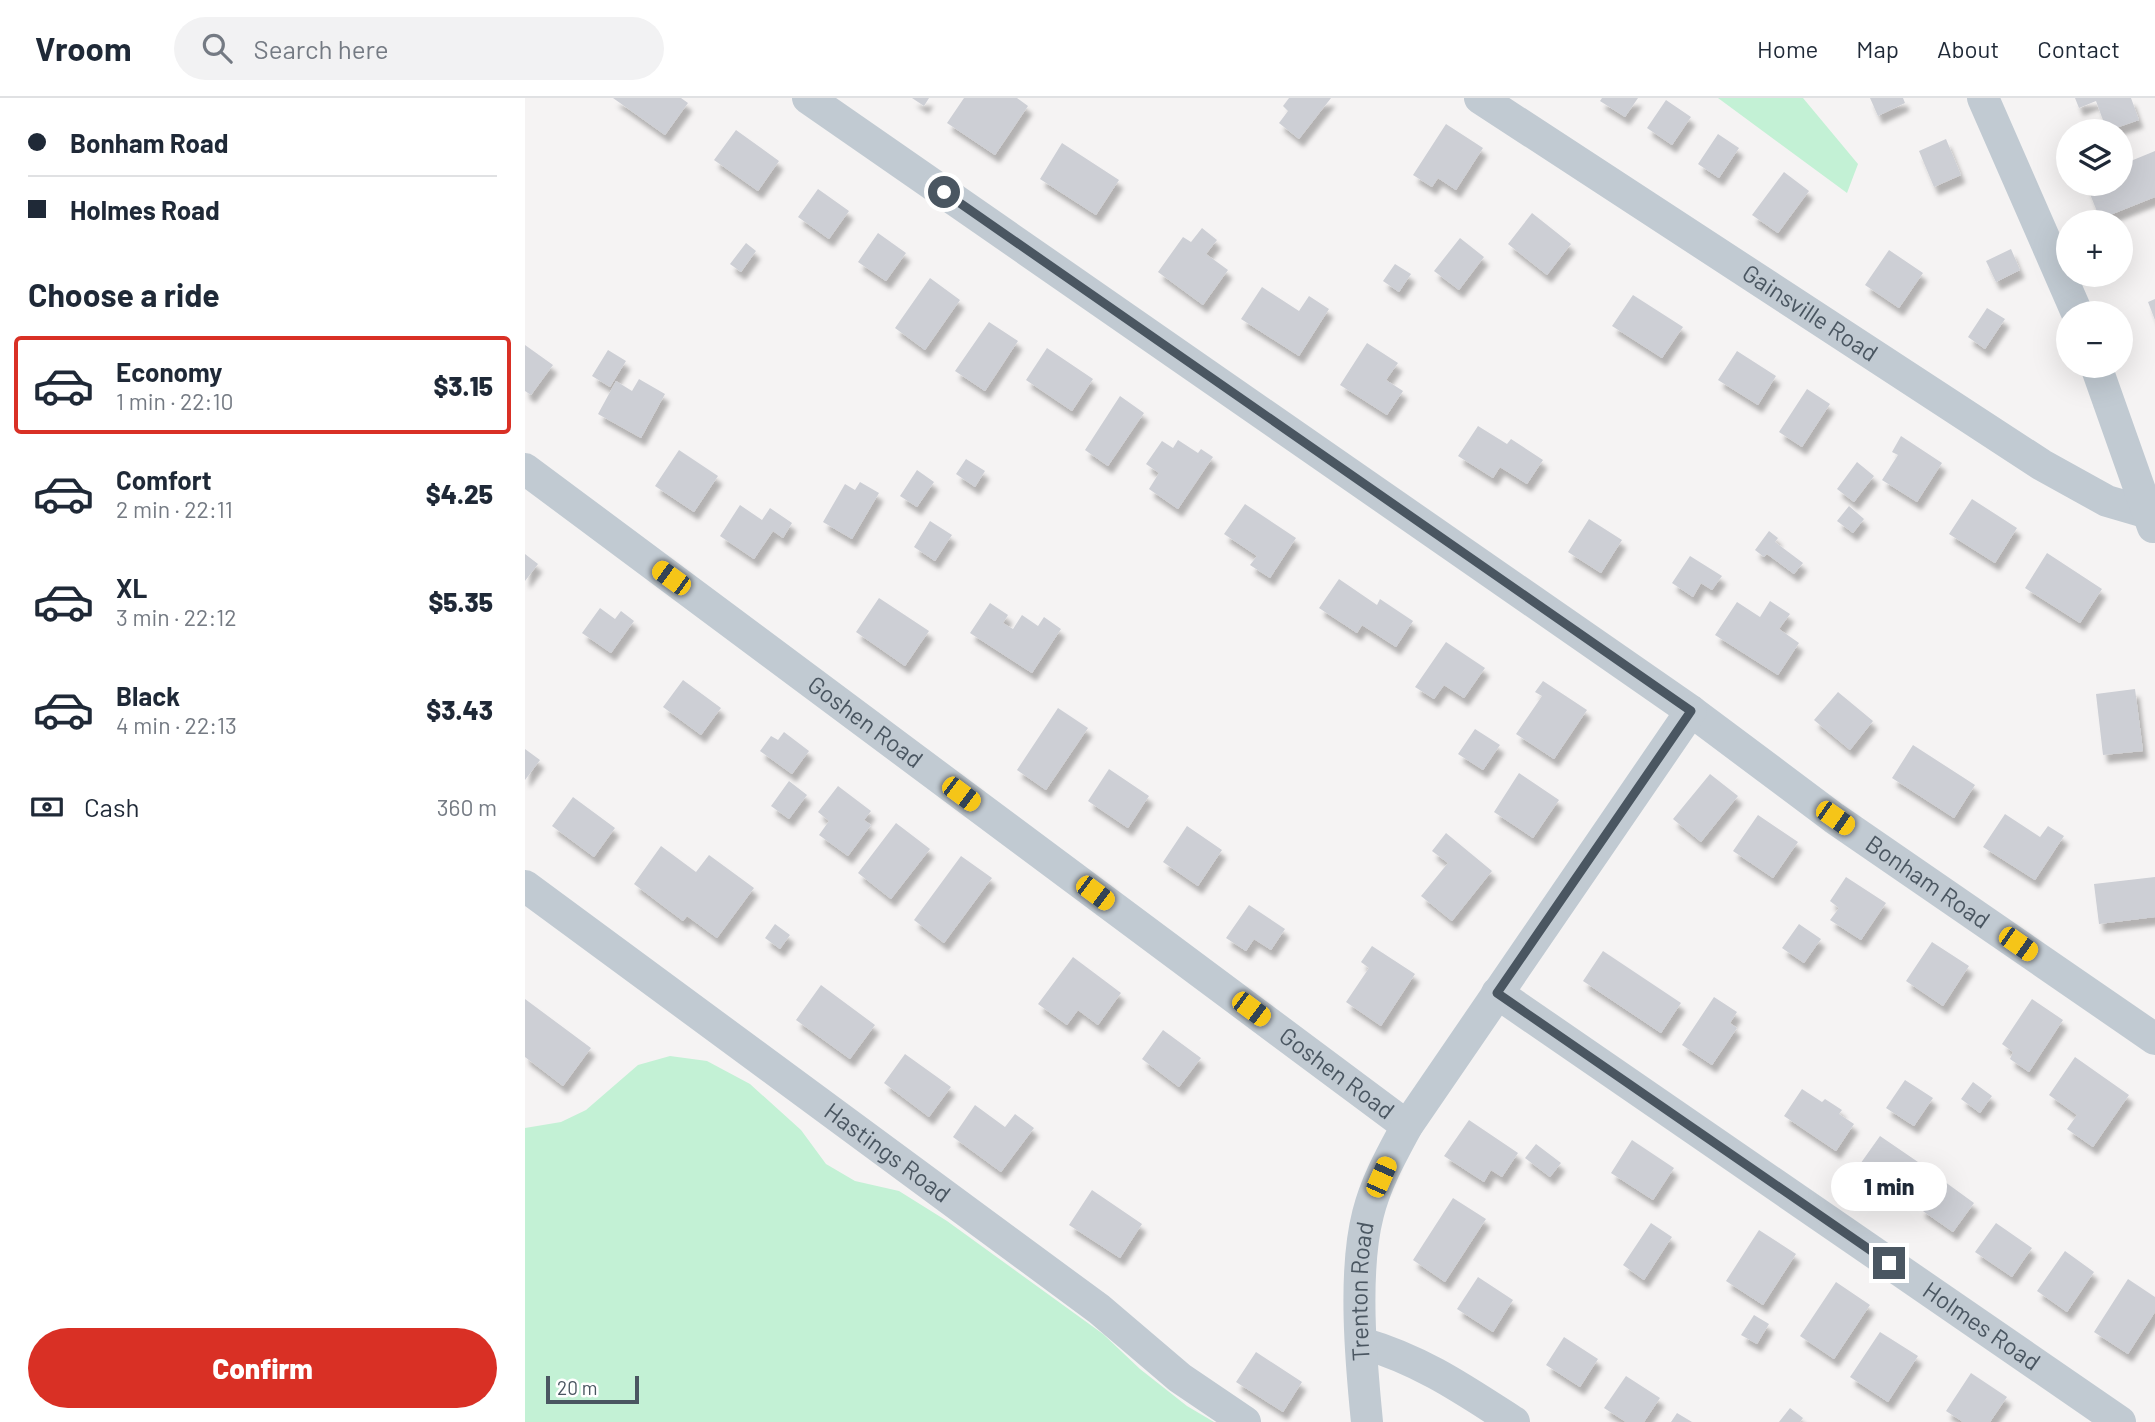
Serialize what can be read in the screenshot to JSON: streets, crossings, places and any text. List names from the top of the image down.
{
  "streets": {
    "street": [
      "Gainsville Road",
      "Goshen Road",
      "Bonham Road",
      "Hastings Road",
      "Trenton Road",
      "Holmes Road"
    ]
  },
  "crossings": [
    ["Goshen Road", "Trenton Road"],
    ["Bonham Road", "Trenton Road"],
    ["Trenton Road", "Holmes Road"]
  ],
  "scale_bar": "20 m",
  "page": {
    "header": "Vroom",
    "search": "Search here",
    "nav": [
      "Home",
      "Map",
      "About",
      "Contact"
    ],
    "banner": ["Bonham Road", "Holmes Road"],
    "map_buttons": ["+", "−"],
    "heading": "Choose a ride",
    "list": [
      {
        "name": "Economy",
        "note": "1 min · 22:10",
        "value": "$3.15"
      },
      {
        "name": "Comfort",
        "note": "2 min · 22:11",
        "value": "$4.25"
      },
      {
        "name": "XL",
        "note": "3 min · 22:12",
        "value": "$5.35"
      },
      {
        "name": "Black",
        "note": "4 min · 22:13",
        "value": "$3.43"
      }
    ],
    "pay": ["Cash", "360 m"],
    "bubble": "1 min",
    "buttons": "Confirm",
    "scale": "20 m"
  }
}
